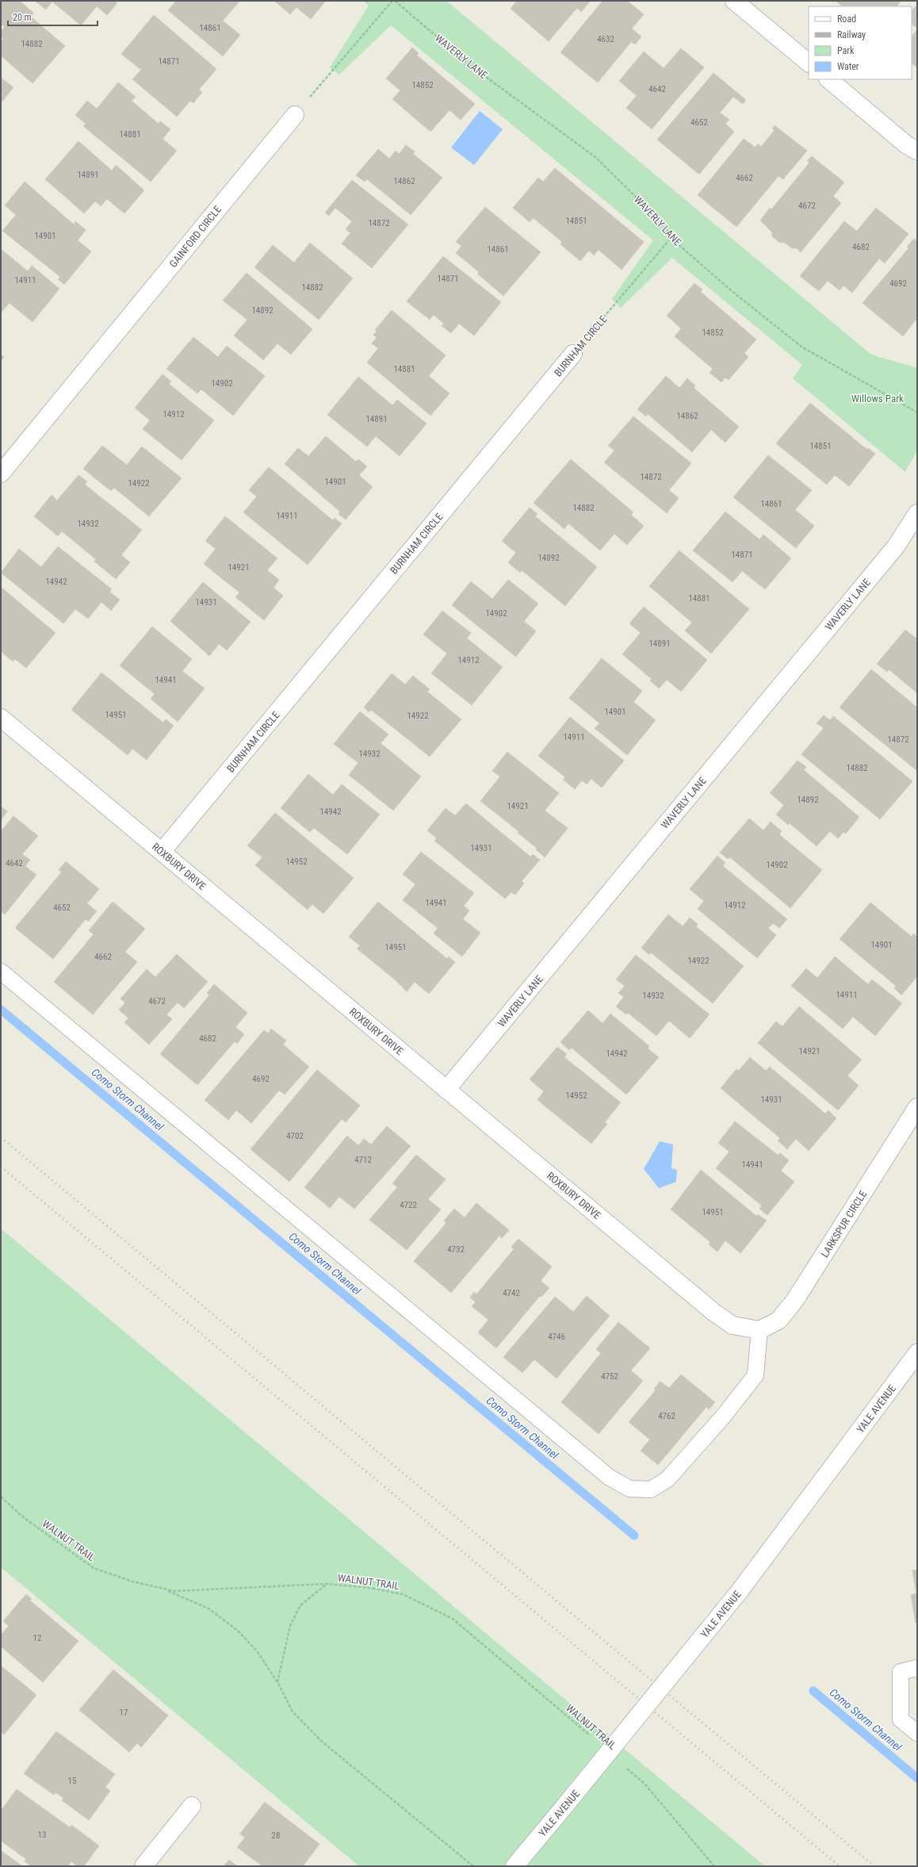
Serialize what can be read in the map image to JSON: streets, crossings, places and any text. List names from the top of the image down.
{
  "streets": {
    "street": [
      "WAVERLY LANE",
      "GAINFORD CIRCLE",
      "BURNHAM CIRCLE",
      "ROXBURY DRIVE",
      "LARKSPUR CIRCLE",
      "YALE AVENUE"
    ],
    "path": ["WALNUT TRAIL"]
  },
  "crossings": [
    ["WAVERLY LANE", "BURNHAM CIRCLE"],
    ["WAVERLY LANE", "ROXBURY DRIVE"],
    ["BURNHAM CIRCLE", "ROXBURY DRIVE"],
    ["ROXBURY DRIVE", "LARKSPUR CIRCLE"]
  ],
  "water": ["Como Storm Channel"],
  "parks": ["Willows Park"],
  "house_numbers": [
    "14861",
    "4632",
    "14882",
    "14871",
    "14852",
    "4642",
    "4652",
    "14881",
    "14891",
    "4662",
    "14862",
    "4672",
    "14851",
    "14872",
    "14901",
    "4682",
    "14861",
    "14871",
    "14911",
    "4692",
    "14882",
    "14892",
    "14852",
    "14881",
    "14902",
    "14912",
    "14862",
    "14891",
    "14851",
    "14872",
    "14901",
    "14922",
    "14861",
    "14882",
    "14911",
    "14932",
    "14871",
    "14892",
    "14921",
    "14942",
    "14881",
    "14931",
    "14902",
    "14891",
    "14912",
    "14941",
    "14901",
    "14951",
    "14922",
    "14911",
    "14872",
    "14932",
    "14882",
    "14892",
    "14921",
    "14942",
    "14931",
    "14952",
    "4642",
    "14902",
    "14941",
    "14912",
    "4652",
    "14901",
    "14951",
    "4662",
    "14922",
    "14911",
    "14932",
    "4672",
    "4682",
    "14921",
    "14942",
    "4692",
    "14952",
    "14931",
    "4702",
    "4712",
    "14941",
    "4722",
    "14951",
    "4732",
    "4742",
    "4746",
    "4752",
    "4762",
    "12",
    "17",
    "15",
    "13",
    "28"
  ],
  "legend": [
    "Road",
    "Railway",
    "Park",
    "Water"
  ],
  "scale_bar": "20 m"
}
